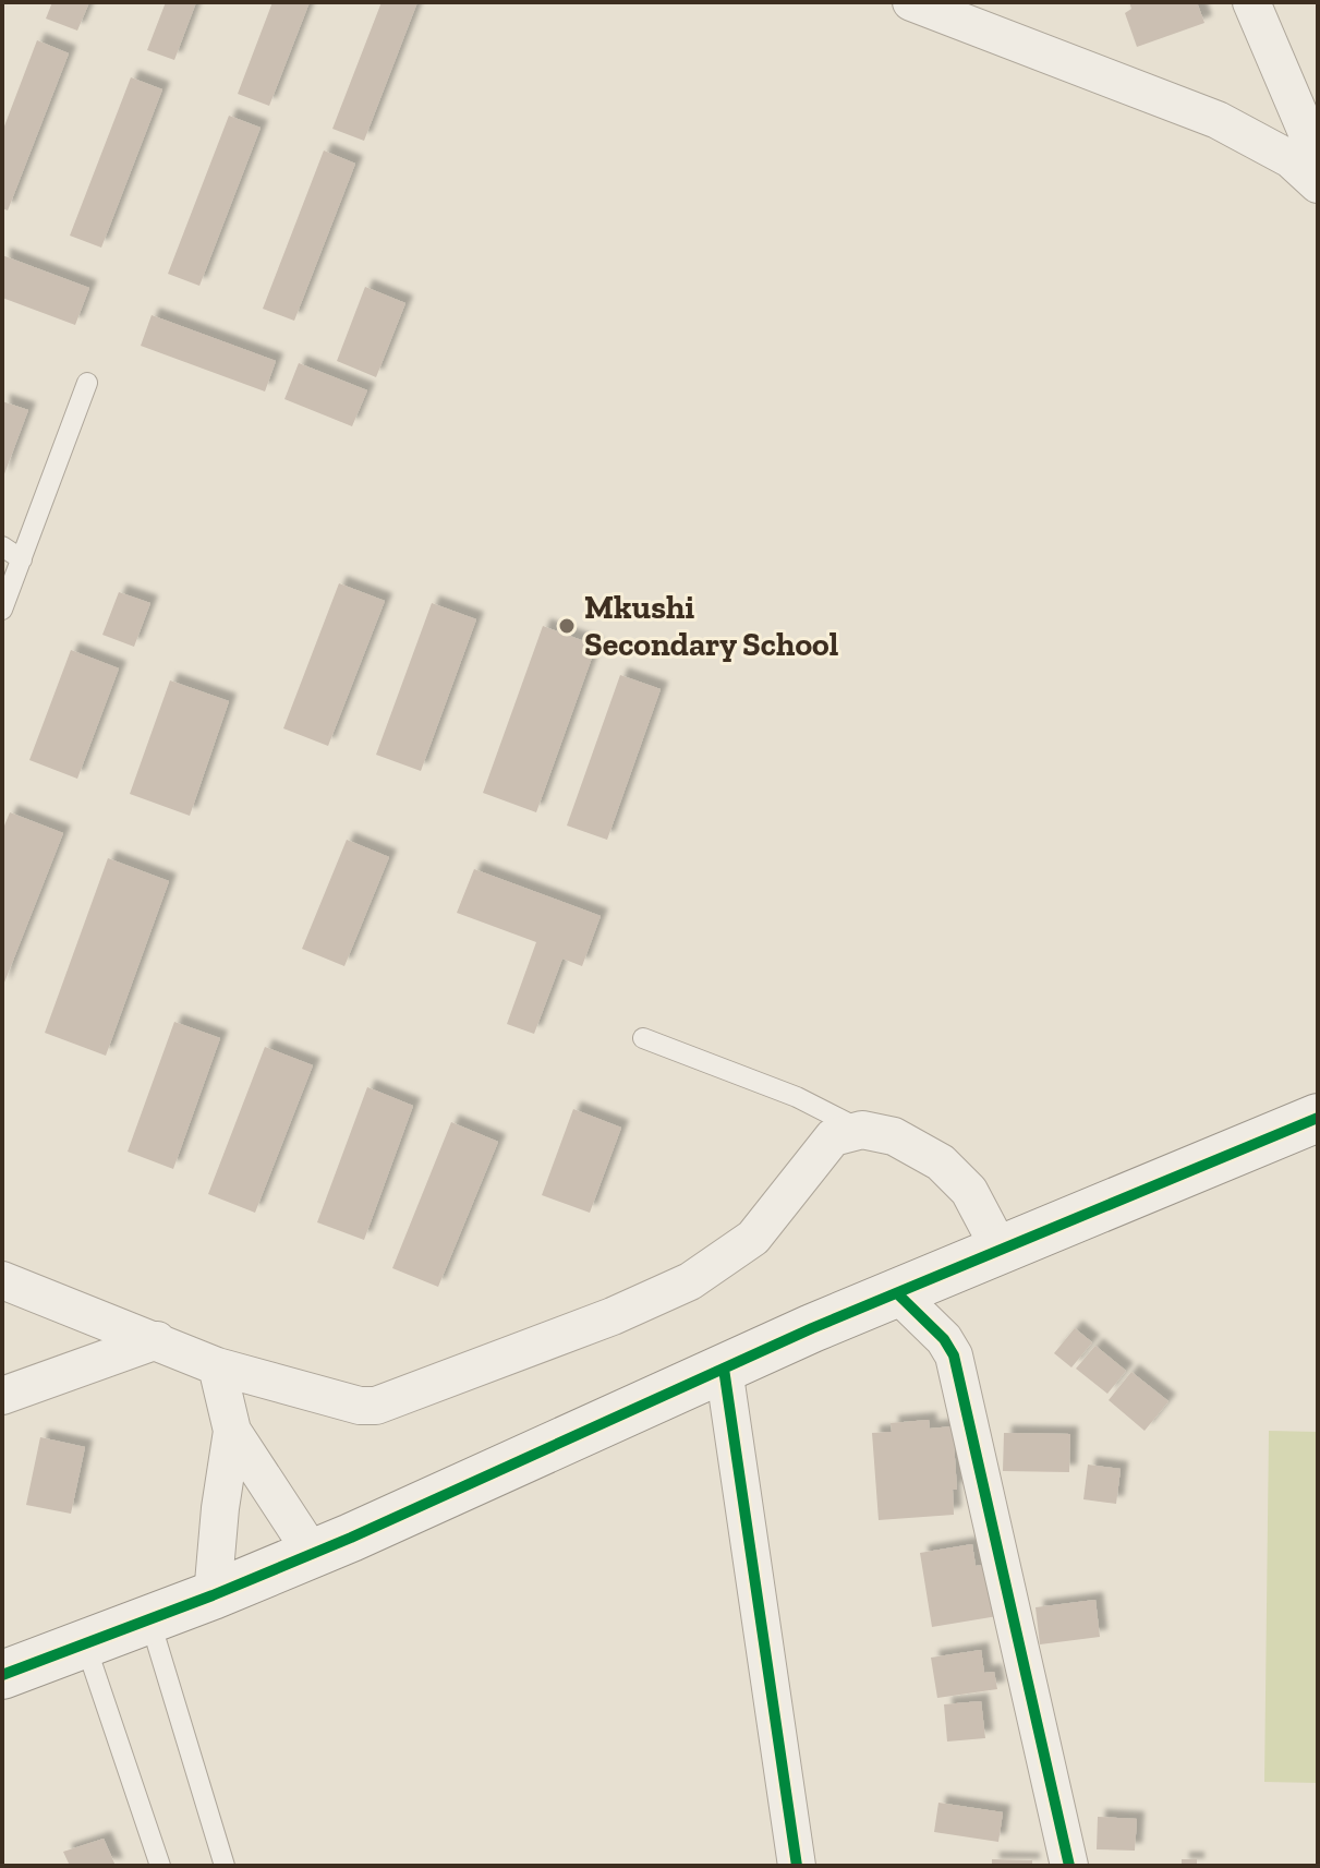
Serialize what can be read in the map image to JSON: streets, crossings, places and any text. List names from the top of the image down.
{
  "places": ["Mkushi Secondary School"]
}
